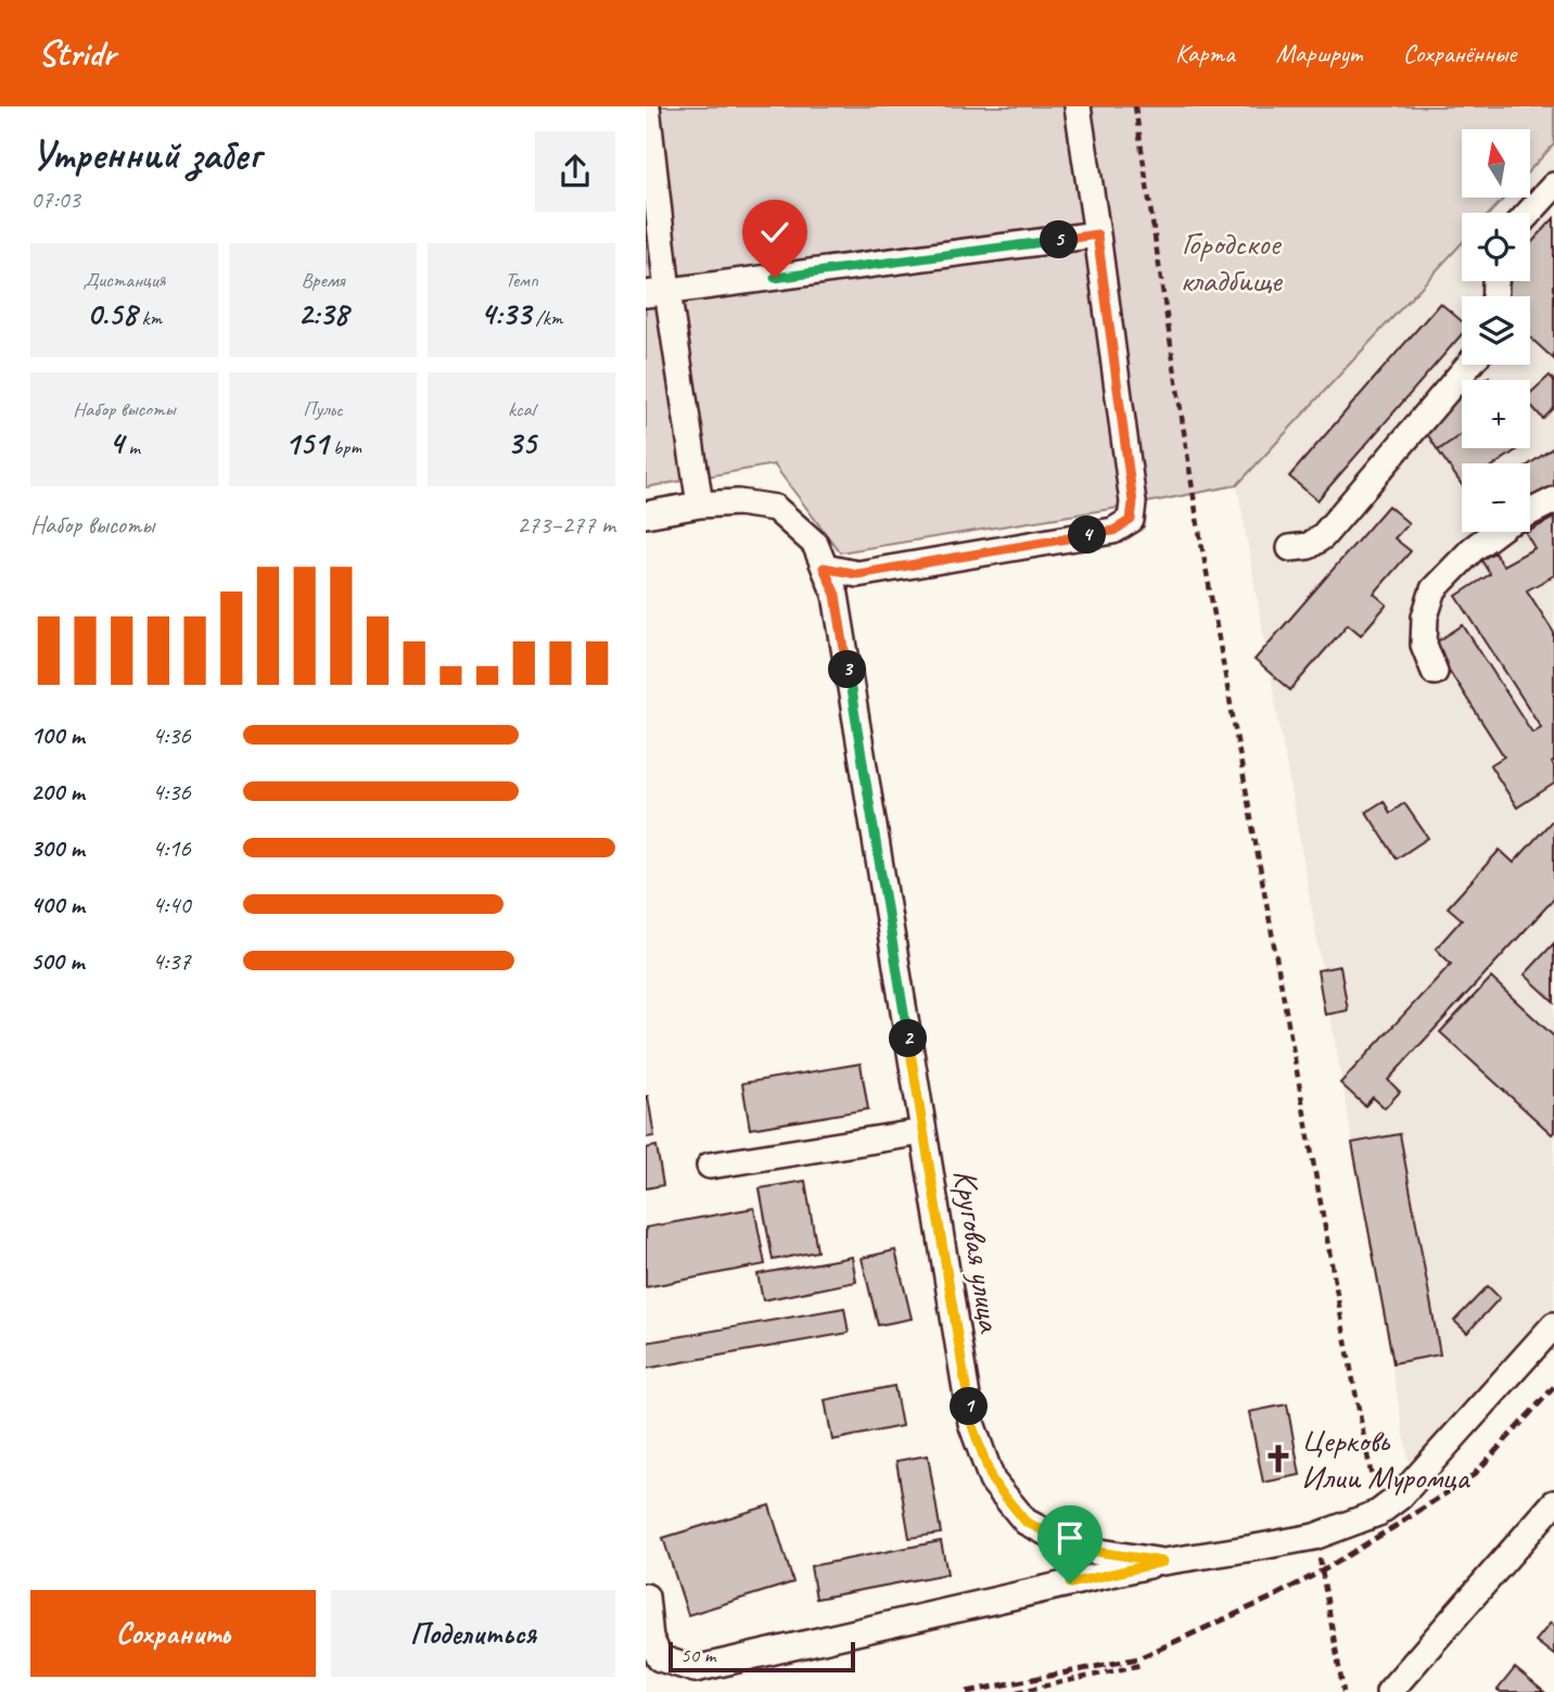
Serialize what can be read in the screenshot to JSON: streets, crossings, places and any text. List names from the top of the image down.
{
  "streets": {
    "street": ["Круговая улица"]
  },
  "parks": ["Городское кладбище"],
  "places": {
    "church": ["Церковь Илии Муромца"]
  },
  "scale_bar": "50 m",
  "north": "top",
  "page": {
    "header": "Stridr",
    "nav": ["Карта", "Маршрут", "Сохранённые"],
    "heading": ["Утренний забег", "07:03"],
    "map_buttons": ["+", "−"],
    "pins": [
      "5",
      "4",
      "3",
      "2",
      "1"
    ],
    "stats": [
      ["Дистанция", "0.58 km"],
      ["Время", "2:38"],
      ["Темп", "4:33 /km"],
      ["Набор высоты", "4 m"],
      ["Пульс", "151 bpm"],
      ["kcal", "35"]
    ],
    "chart": ["Набор высоты", "273–277 m"],
    "list": [
      {
        "name": "100 m",
        "note": "4:36"
      },
      {
        "name": "200 m",
        "note": "4:36"
      },
      {
        "name": "300 m",
        "note": "4:16"
      },
      {
        "name": "400 m",
        "note": "4:40"
      },
      {
        "name": "500 m",
        "note": "4:37"
      }
    ],
    "buttons": ["Сохранить", "Поделиться"],
    "scale": "50 m"
  }
}
